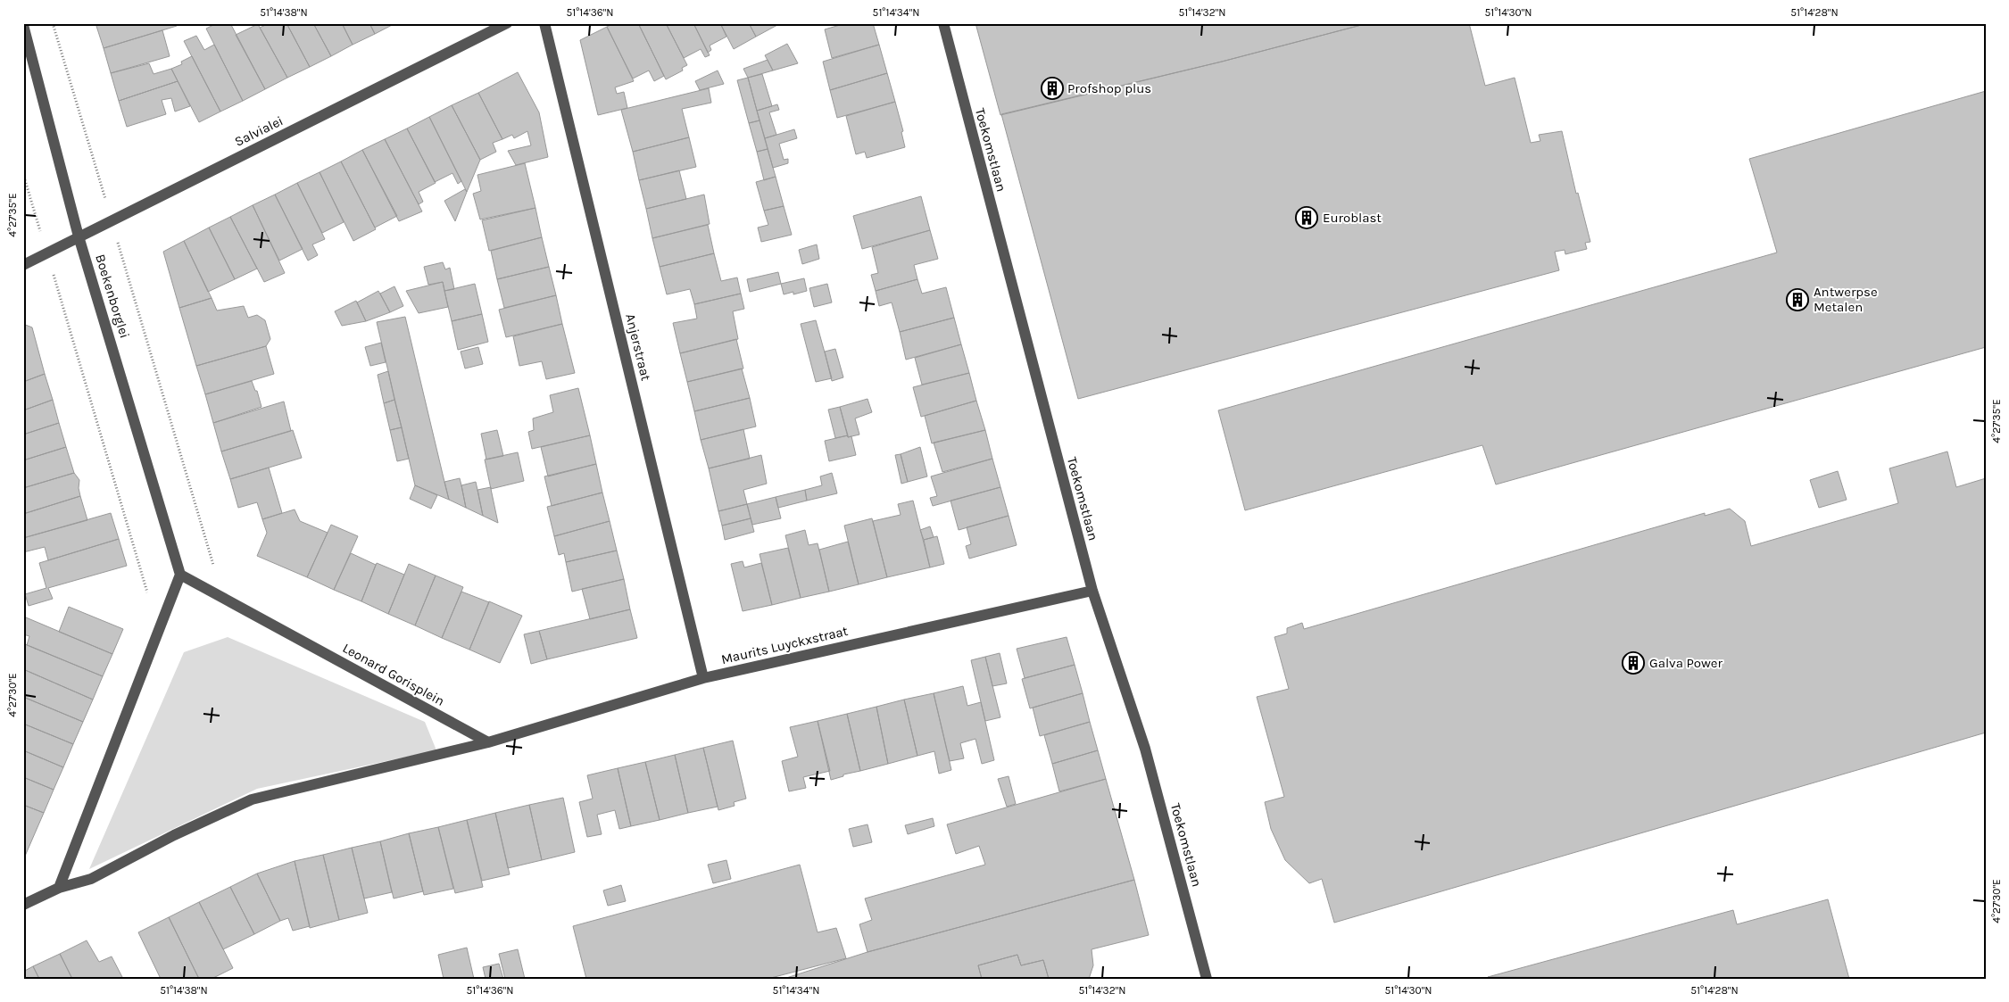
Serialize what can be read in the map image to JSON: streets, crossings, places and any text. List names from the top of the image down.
{
  "streets": {
    "street": [
      "Salvialei",
      "Toekomstlaan",
      "Boekenborglei",
      "Anjerstraat",
      "Maurits Luyckxstraat",
      "Leonard Gorisplein"
    ]
  },
  "crossings": [
    ["Salvialei", "Boekenborglei"],
    ["Toekomstlaan", "Maurits Luyckxstraat"],
    ["Boekenborglei", "Leonard Gorisplein"],
    ["Anjerstraat", "Maurits Luyckxstraat"],
    ["Maurits Luyckxstraat", "Leonard Gorisplein"]
  ],
  "places": {
    "building": [
      "Profshop plus",
      "Euroblast",
      "Antwerpse Metalen",
      "Galva Power"
    ]
  },
  "coordinates": [
    "51°14'38\"N",
    "51°14'36\"N",
    "51°14'34\"N",
    "51°14'32\"N",
    "51°14'30\"N",
    "51°14'28\"N",
    "4°27'35\"E",
    "4°27'30\"E"
  ]
}
